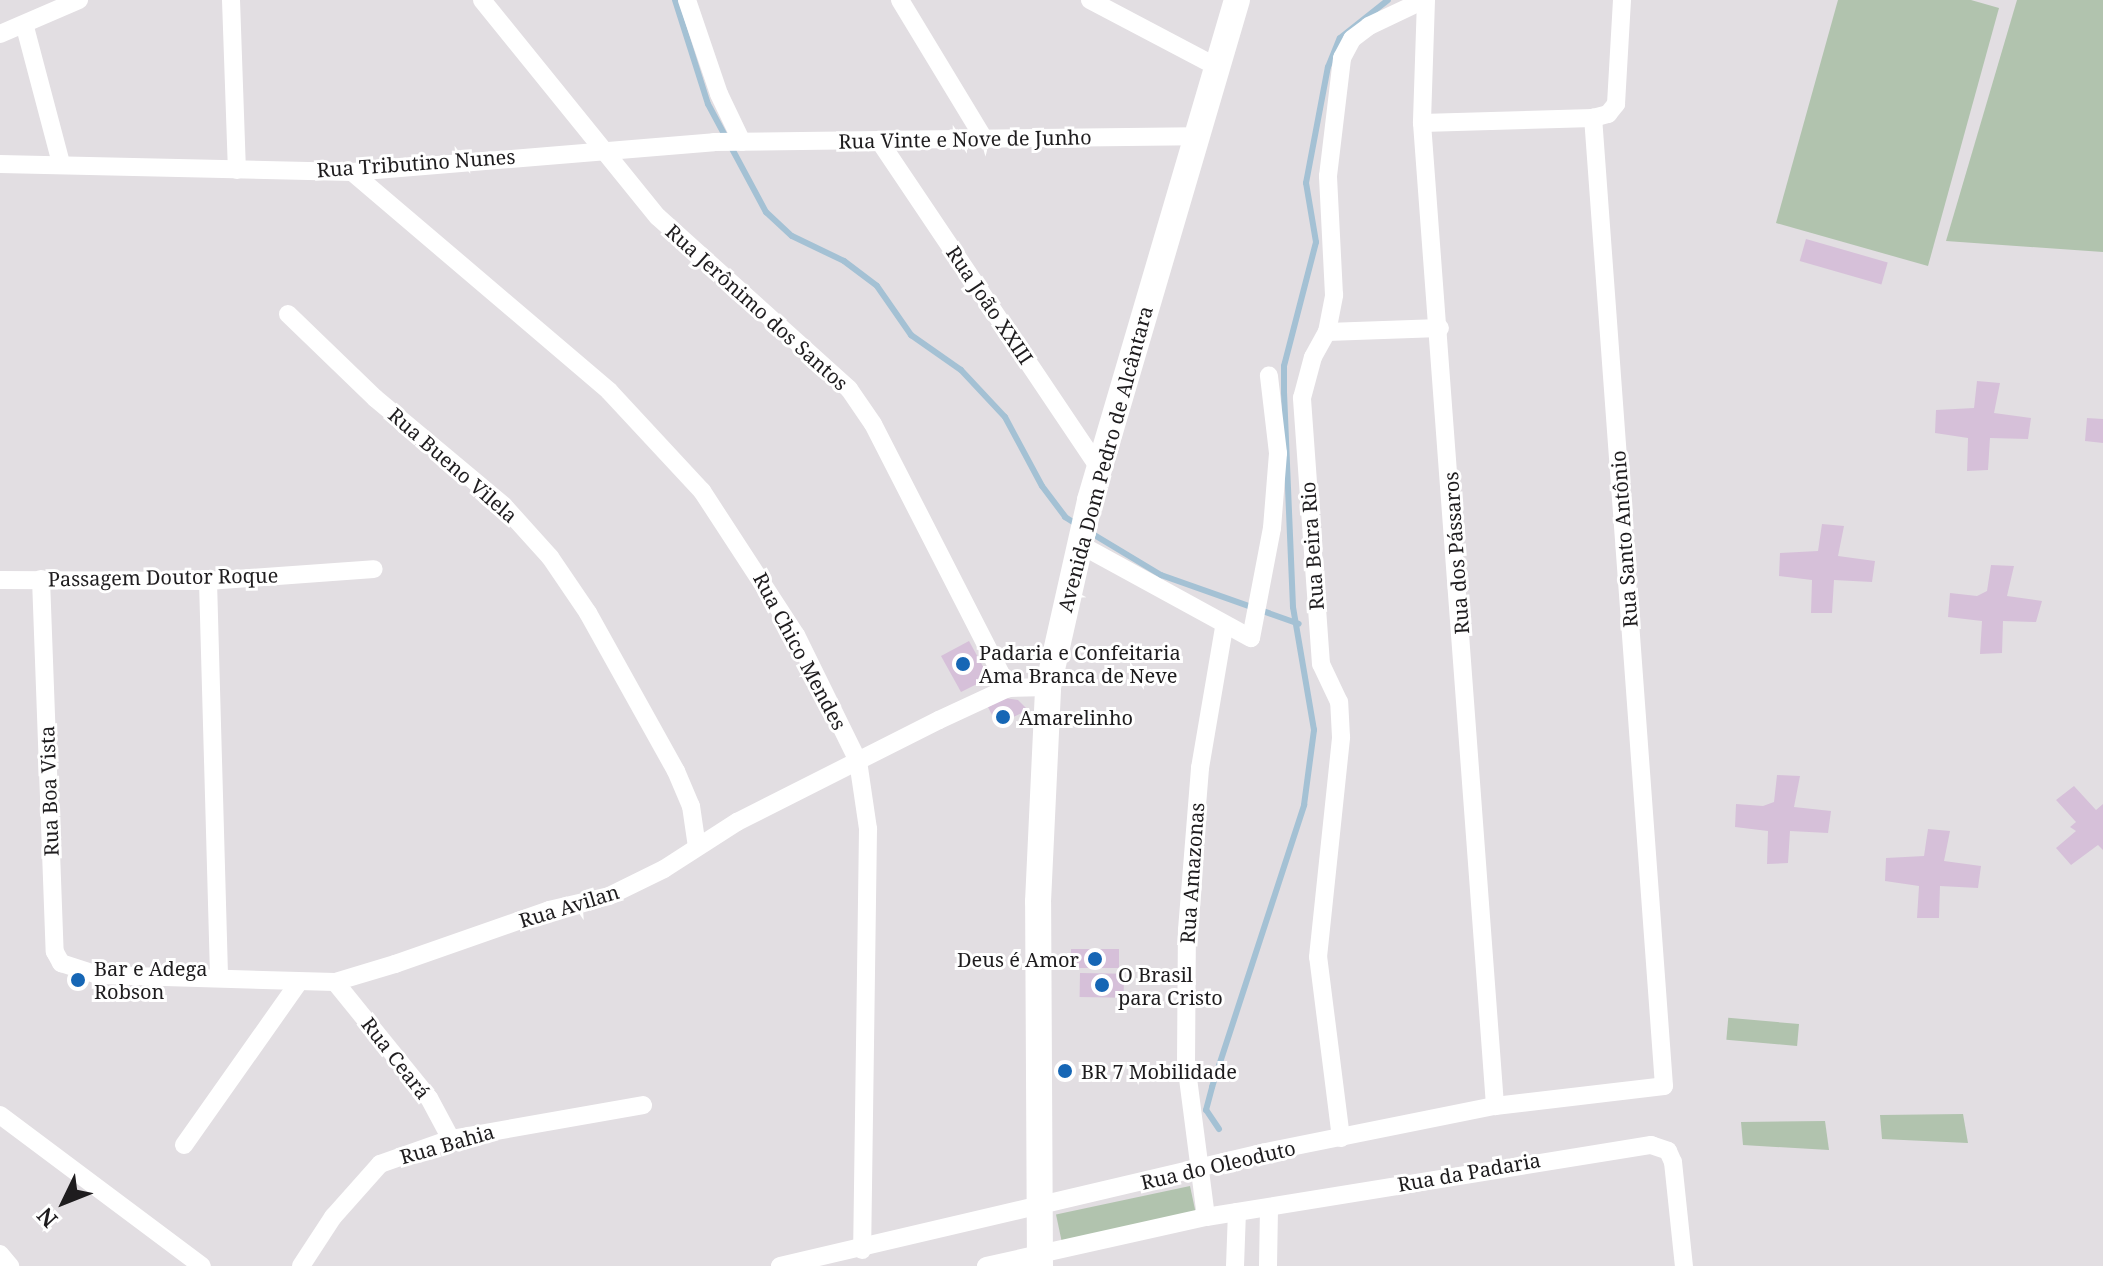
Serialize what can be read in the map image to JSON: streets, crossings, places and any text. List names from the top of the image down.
{
  "streets": {
    "street": [
      "Rua Vinte e Nove de Junho",
      "Rua Tributino Nunes",
      "Rua João XXIII",
      "Rua Jerônimo dos Santos",
      "Avenida Dom Pedro de Alcântara",
      "Rua Bueno Vilela",
      "Rua Santo Antônio",
      "Rua Beira Rio",
      "Rua dos Pássaros",
      "Passagem Doutor Roque",
      "Rua Chico Mendes",
      "Rua Boa Vista",
      "Rua Amazonas",
      "Rua Avilan",
      "Rua Ceará",
      "Rua Bahia",
      "Rua do Oleoduto",
      "Rua da Padaria"
    ]
  },
  "crossings": [
    ["Rua Vinte e Nove de Junho", "Rua Tributino Nunes"],
    ["Rua Vinte e Nove de Junho", "Rua João XXIII"],
    ["Rua Vinte e Nove de Junho", "Avenida Dom Pedro de Alcântara"],
    ["Rua Tributino Nunes", "Rua Jerônimo dos Santos"],
    ["Rua Tributino Nunes", "Rua Chico Mendes"],
    ["Rua João XXIII", "Avenida Dom Pedro de Alcântara"],
    ["Rua Jerônimo dos Santos", "Rua Avilan"],
    ["Avenida Dom Pedro de Alcântara", "Rua Avilan"],
    ["Avenida Dom Pedro de Alcântara", "Rua do Oleoduto"],
    ["Rua Bueno Vilela", "Rua Avilan"],
    ["Rua Santo Antônio", "Rua do Oleoduto"],
    ["Rua Beira Rio", "Rua dos Pássaros"],
    ["Rua Beira Rio", "Rua do Oleoduto"],
    ["Rua dos Pássaros", "Rua do Oleoduto"],
    ["Passagem Doutor Roque", "Rua Boa Vista"],
    ["Rua Chico Mendes", "Rua Avilan"],
    ["Rua Chico Mendes", "Rua do Oleoduto"],
    ["Rua Boa Vista", "Rua Avilan"],
    ["Rua Amazonas", "Rua do Oleoduto"],
    ["Rua Avilan", "Rua Ceará"],
    ["Rua Ceará", "Rua Bahia"]
  ],
  "places": [
    "Padaria e Confeitaria Ama Branca de Neve",
    "Amarelinho",
    "Deus é Amor",
    "Bar e Adega Robson",
    "O Brasil para Cristo",
    "BR 7 Mobilidade"
  ],
  "north": "bottom left"
}
